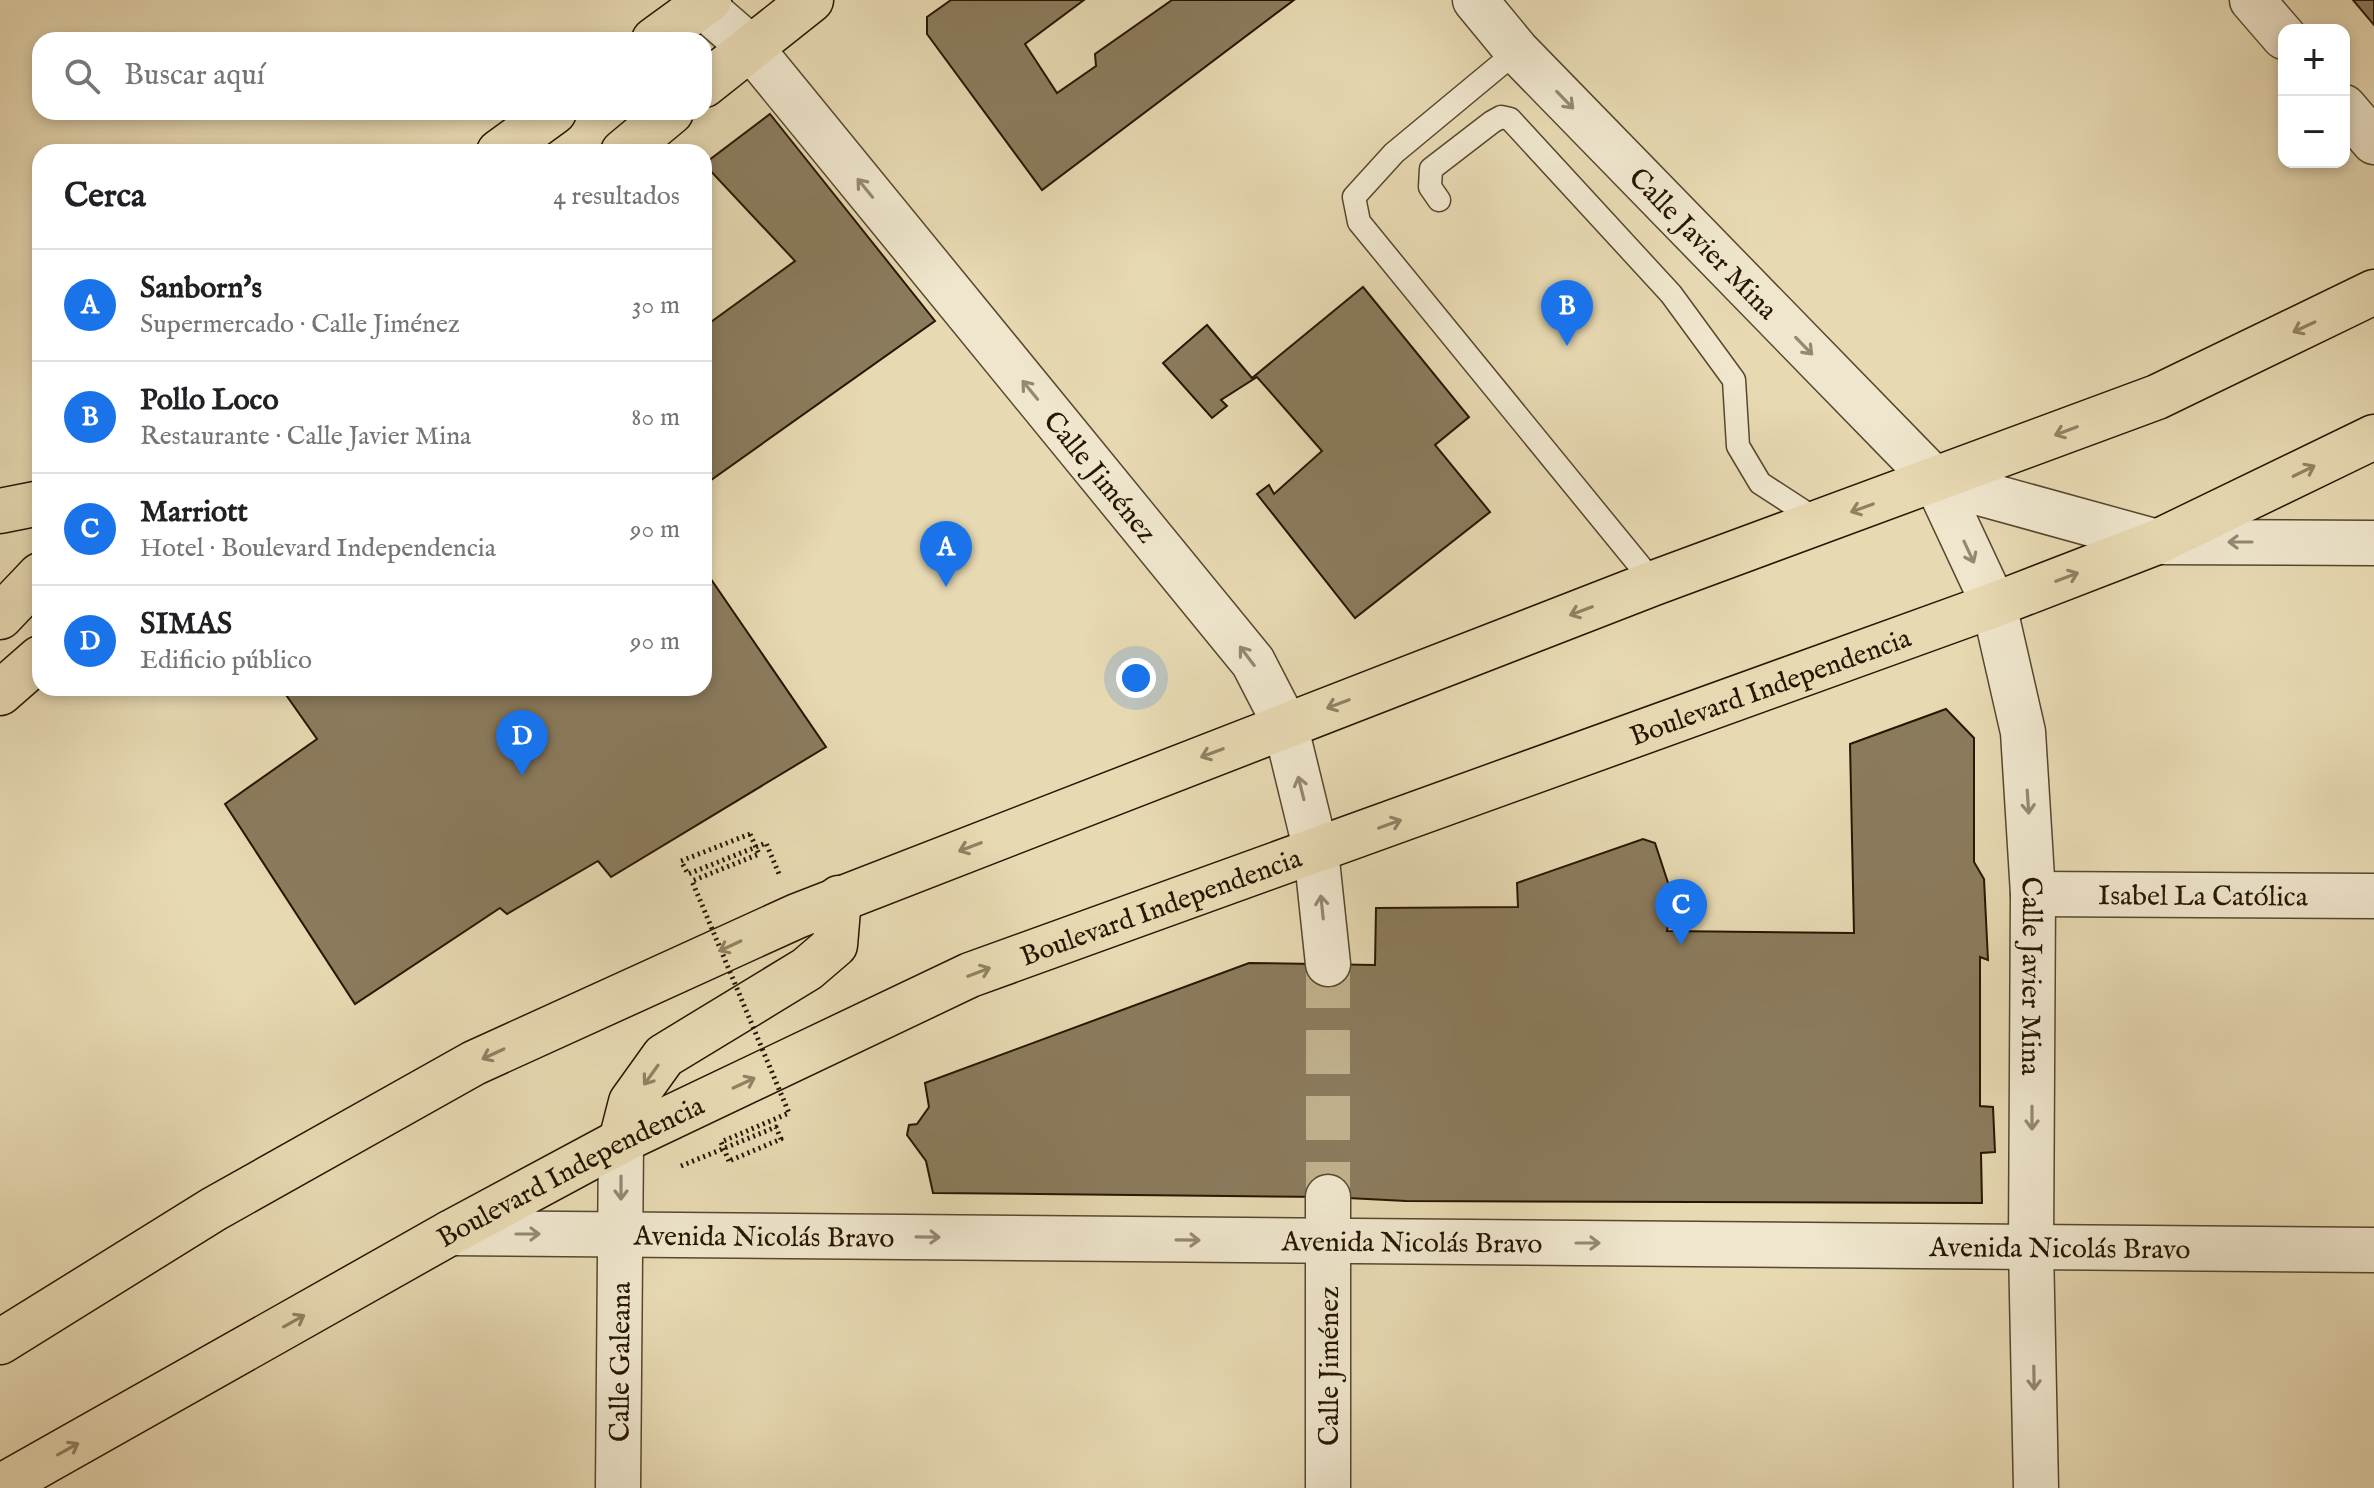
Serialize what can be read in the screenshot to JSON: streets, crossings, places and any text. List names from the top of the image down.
{
  "streets": {
    "main road": ["Boulevard Independencia"],
    "street": [
      "Calle Javier Mina",
      "Calle Jiménez",
      "Isabel La Católica",
      "Avenida Nicolás Bravo",
      "Calle Galeana"
    ]
  },
  "crossings": [
    ["Calle Javier Mina", "Boulevard Independencia"],
    ["Calle Javier Mina", "Isabel La Católica"],
    ["Calle Javier Mina", "Avenida Nicolás Bravo"],
    ["Calle Jiménez", "Boulevard Independencia"],
    ["Calle Jiménez", "Avenida Nicolás Bravo"],
    ["Boulevard Independencia", "Avenida Nicolás Bravo"],
    ["Boulevard Independencia", "Calle Galeana"],
    ["Avenida Nicolás Bravo", "Calle Galeana"]
  ],
  "one_way": ["Calle Javier Mina", "Calle Jiménez", "Avenida Nicolás Bravo"],
  "page": {
    "map_buttons": ["+", "−"],
    "search": "Buscar aquí",
    "heading": ["Cerca", "4 resultados"],
    "list": [
      {
        "mark": "A",
        "name": "Sanborn's",
        "note": "Supermercado · Calle Jiménez",
        "value": "30 m"
      },
      {
        "mark": "B",
        "name": "Pollo Loco",
        "note": "Restaurante · Calle Javier Mina",
        "value": "80 m"
      },
      {
        "mark": "C",
        "name": "Marriott",
        "note": "Hotel · Boulevard Independencia",
        "value": "90 m"
      },
      {
        "mark": "D",
        "name": "SIMAS",
        "note": "Edificio público",
        "value": "90 m"
      }
    ],
    "pins": [
      "B",
      "A",
      "D",
      "C"
    ]
  }
}
